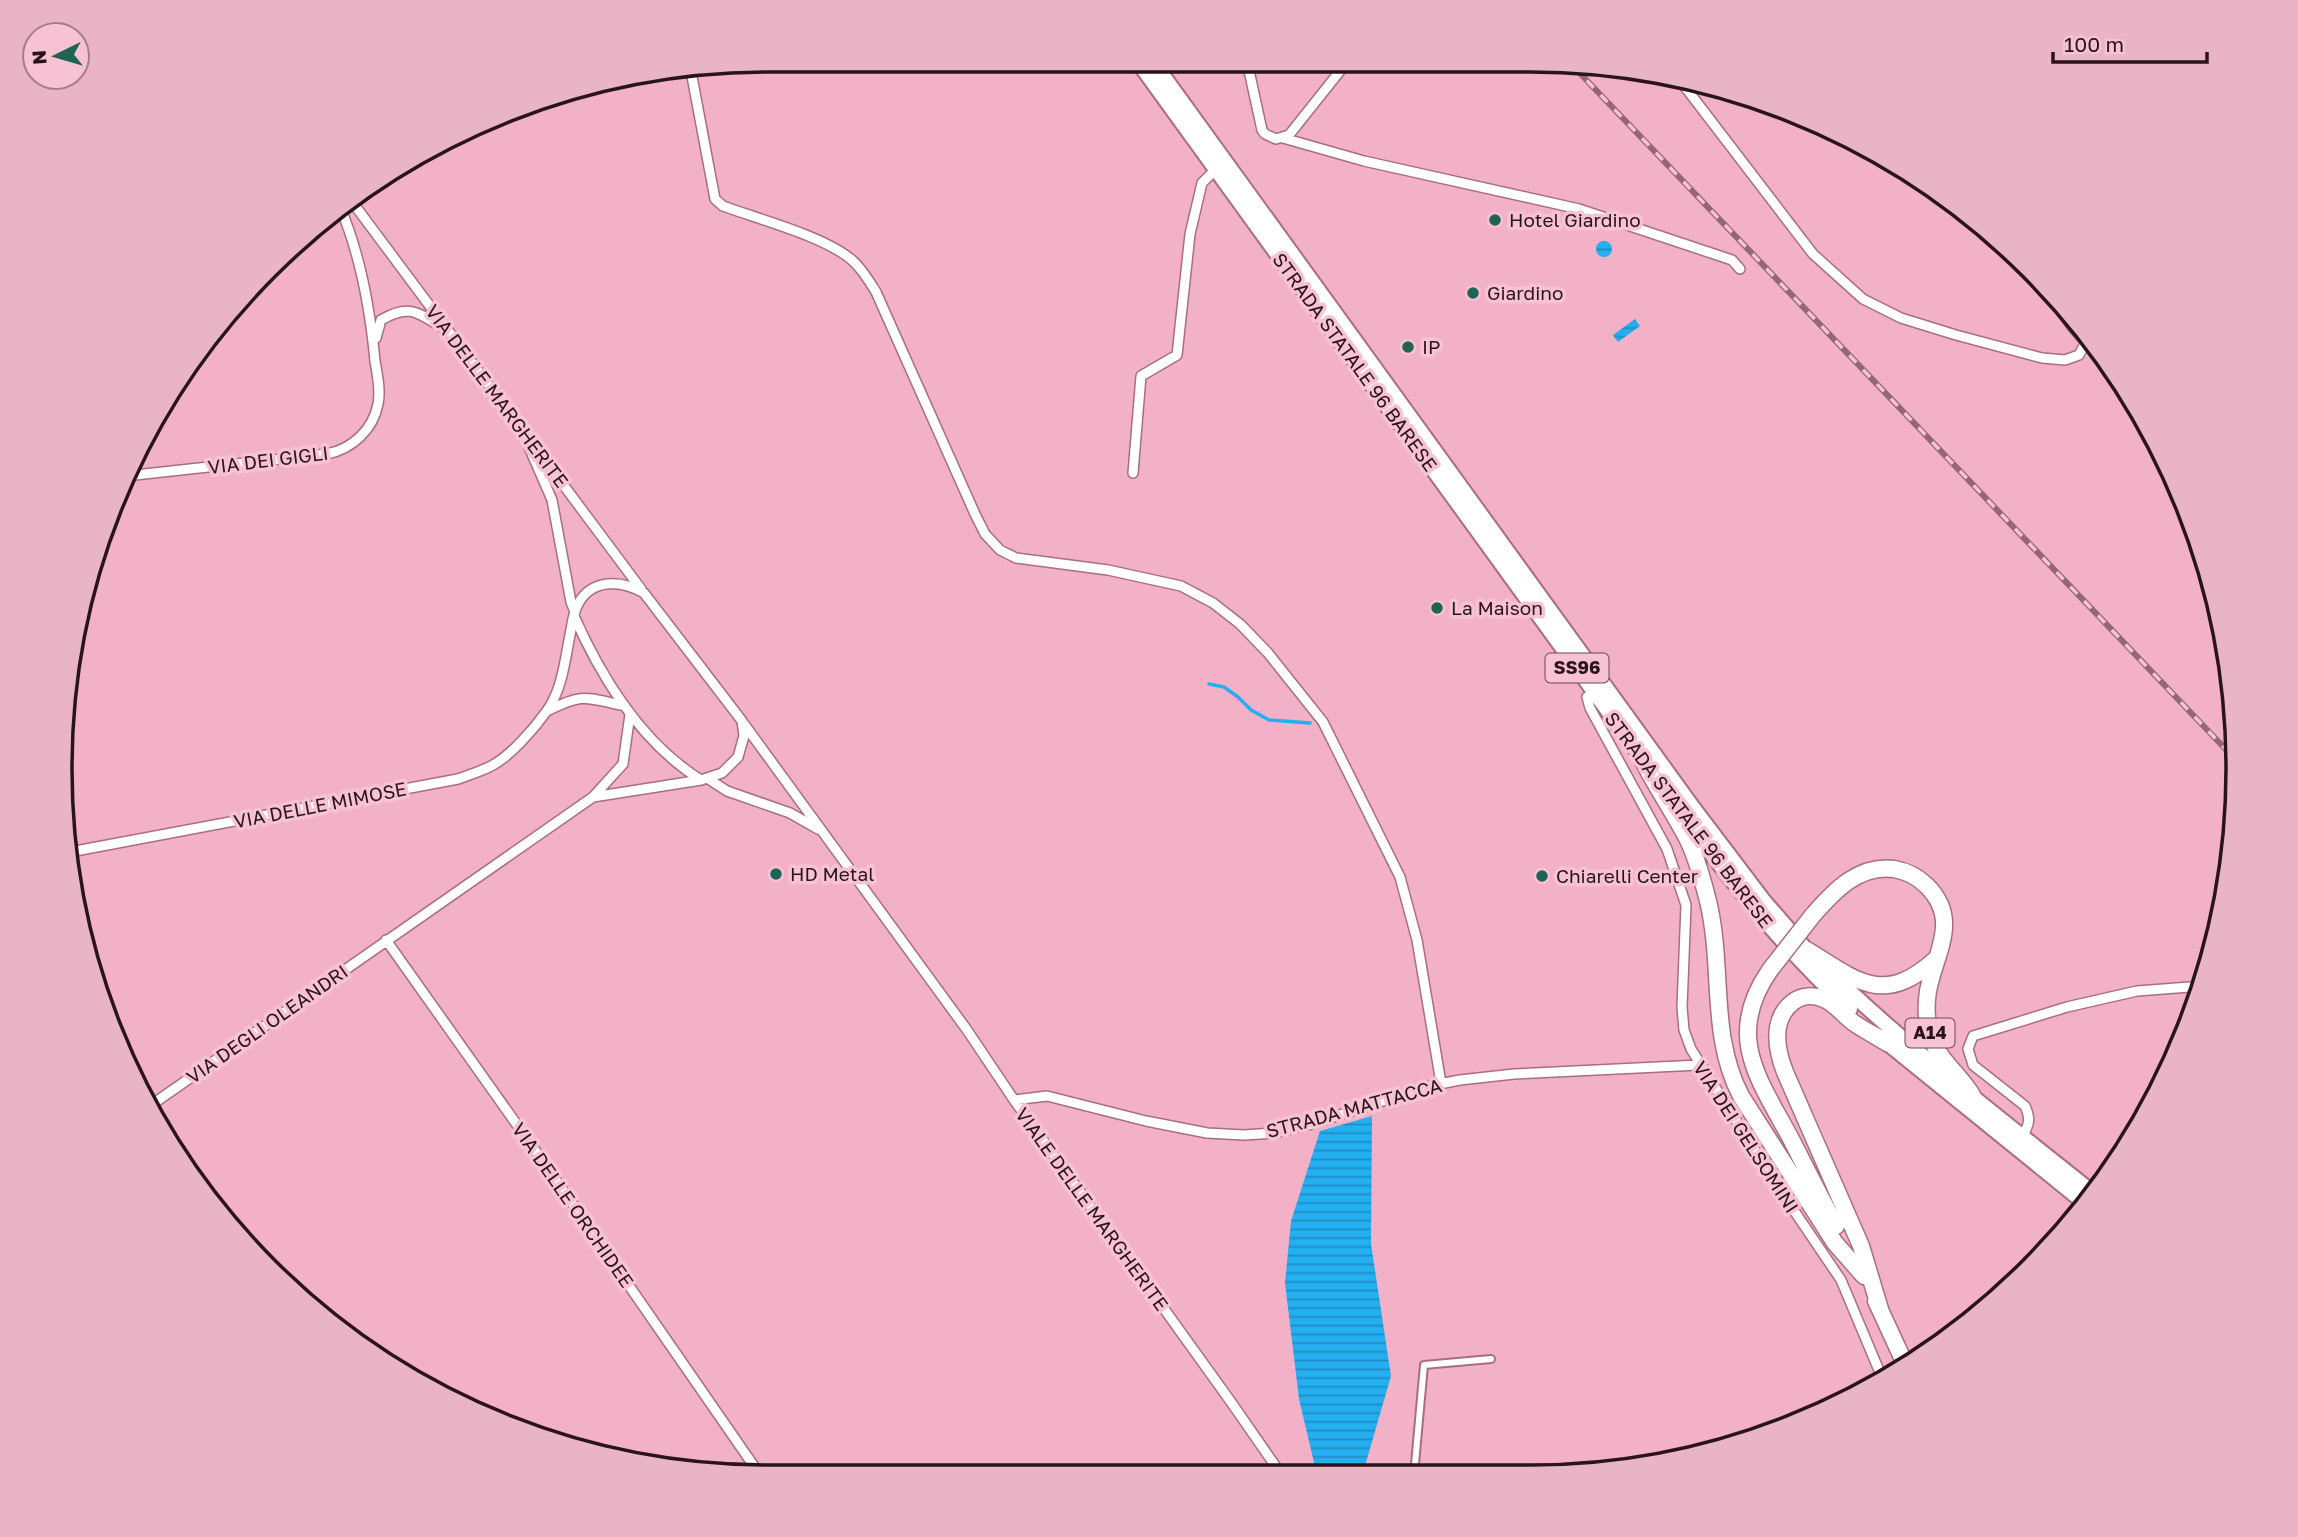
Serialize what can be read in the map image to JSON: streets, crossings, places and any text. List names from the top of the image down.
{
  "streets": {
    "highway": ["A14"],
    "main road": ["STRADA STATALE 96 BARESE", "SS96"],
    "street": [
      "VIA DELLE MARGHERITE",
      "VIA DEI GIGLI",
      "VIA DELLE MIMOSE",
      "VIA DEGLI OLEANDRI",
      "STRADA MATTACCA",
      "VIA DEI GELSOMINI",
      "VIA DELLE ORCHIDEE",
      "VIALE DELLE MARGHERITE"
    ]
  },
  "crossings": [
    ["STRADA STATALE 96 BARESE", "A14"],
    ["STRADA STATALE 96 BARESE", "VIA DEI GELSOMINI"],
    ["VIA DELLE MARGHERITE", "VIA DEI GIGLI"],
    ["VIA DELLE MARGHERITE", "VIALE DELLE MARGHERITE"],
    ["VIA DEGLI OLEANDRI", "VIA DELLE ORCHIDEE"],
    ["STRADA MATTACCA", "VIA DEI GELSOMINI"],
    ["STRADA MATTACCA", "VIALE DELLE MARGHERITE"]
  ],
  "places": [
    "Hotel Giardino",
    "Giardino",
    "IP",
    "La Maison",
    "HD Metal",
    "Chiarelli Center"
  ],
  "scale_bar": "100 m",
  "north": "left"
}
